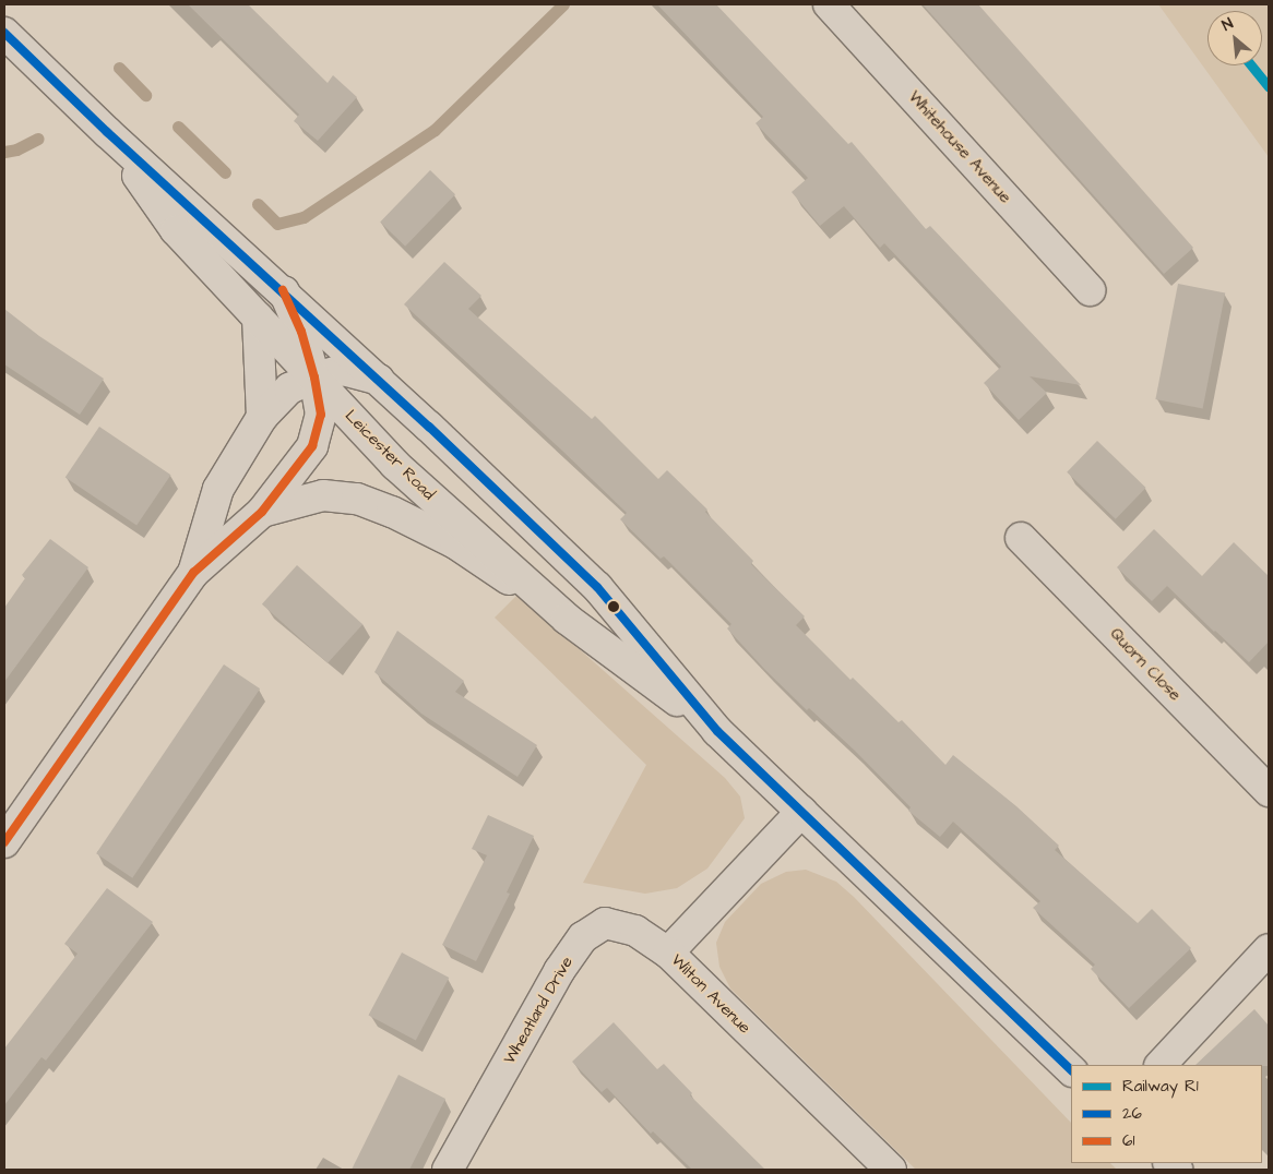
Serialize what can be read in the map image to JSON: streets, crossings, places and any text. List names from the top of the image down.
{
  "streets": {
    "main road": [
      "Whitehouse Avenue",
      "Leicester Road",
      "Quorn Close",
      "Wilton Avenue",
      "Wheatland Drive"
    ]
  },
  "crossings": [
    ["Leicester Road", "Wilton Avenue"],
    ["Wilton Avenue", "Wheatland Drive"]
  ],
  "lines": ["transit line 26", "rail line R1", "transit line 61"],
  "legend": ["Railway R1", "26", "61"],
  "north": "top left"
}
